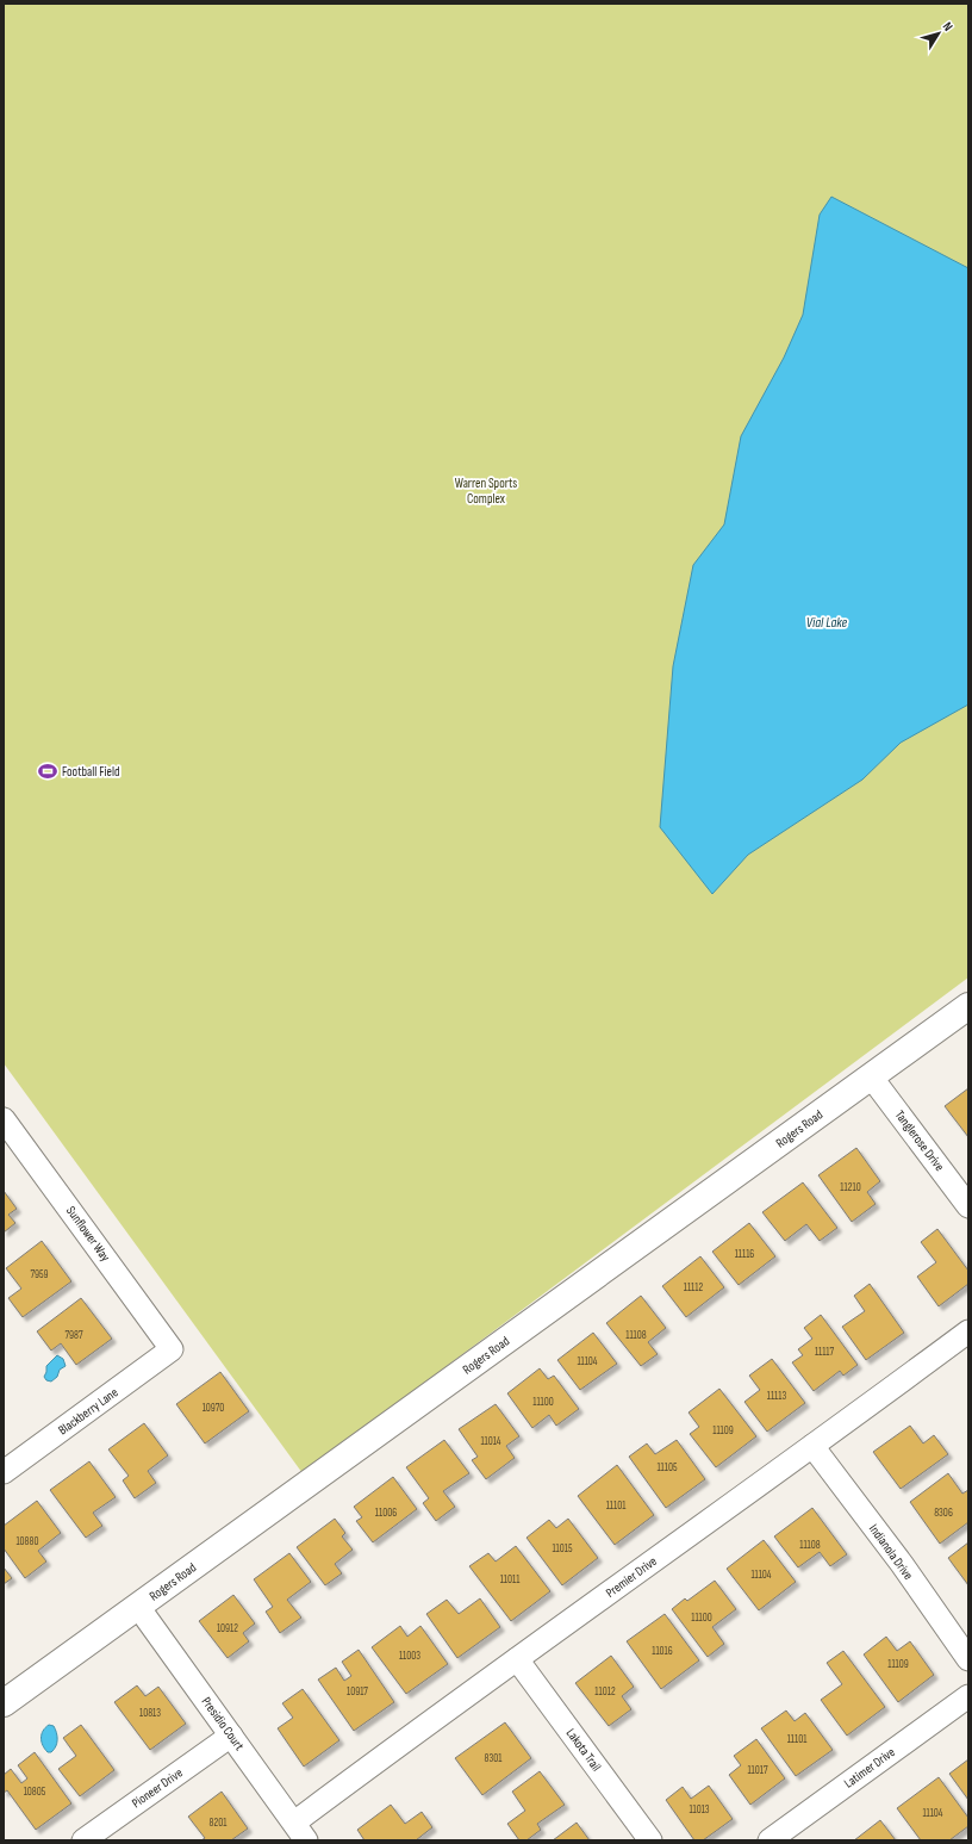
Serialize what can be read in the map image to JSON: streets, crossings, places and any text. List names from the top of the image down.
{
  "streets": {
    "street": [
      "Rogers Road",
      "Tanglerose Drive",
      "Sunflower Way",
      "Blackberry Lane",
      "Indianola Drive",
      "Premier Drive",
      "Presidio Court",
      "Lakota Trail",
      "Latimer Drive",
      "Pioneer Drive"
    ]
  },
  "crossings": [
    ["Rogers Road", "Tanglerose Drive"],
    ["Rogers Road", "Presidio Court"],
    ["Sunflower Way", "Blackberry Lane"],
    ["Indianola Drive", "Premier Drive"],
    ["Premier Drive", "Presidio Court"],
    ["Premier Drive", "Lakota Trail"],
    ["Presidio Court", "Pioneer Drive"]
  ],
  "water": ["Vial Lake"],
  "parks": ["Warren Sports Complex"],
  "places": {
    "sports": ["Football Field"]
  },
  "house_numbers": [
    "11210",
    "11116",
    "7959",
    "11112",
    "7987",
    "11108",
    "11117",
    "11104",
    "11113",
    "11100",
    "10970",
    "11109",
    "11014",
    "11105",
    "11101",
    "11006",
    "8306",
    "10880",
    "11108",
    "11015",
    "11104",
    "11011",
    "11100",
    "10912",
    "11016",
    "11003",
    "11109",
    "10917",
    "11012",
    "10813",
    "11101",
    "8301",
    "11017",
    "10805",
    "11013",
    "11104",
    "8201"
  ],
  "north": "top right"
}
